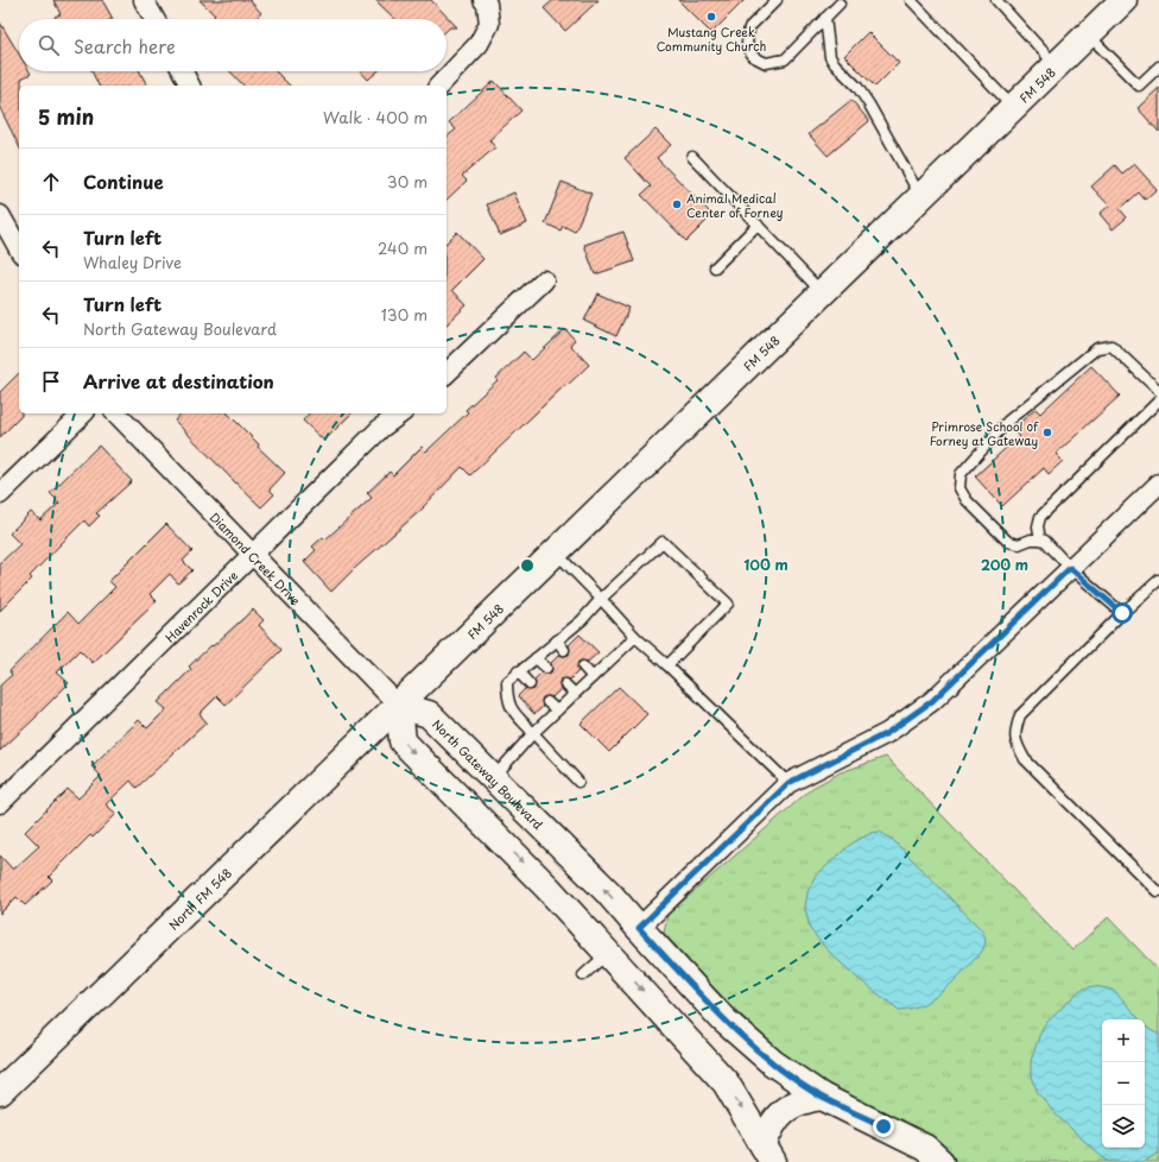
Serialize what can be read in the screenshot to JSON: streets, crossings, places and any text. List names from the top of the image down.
{
  "streets": {
    "main road": ["FM 548", "North Gateway Boulevard", "North FM 548"],
    "street": ["Diamond Creek Drive", "Havenrock Drive"]
  },
  "crossings": [
    ["FM 548", "Diamond Creek Drive"],
    ["FM 548", "North Gateway Boulevard"],
    ["FM 548", "North FM 548"],
    ["Diamond Creek Drive", "Havenrock Drive"],
    ["Diamond Creek Drive", "North Gateway Boulevard"],
    ["Diamond Creek Drive", "North FM 548"],
    ["North Gateway Boulevard", "North FM 548"]
  ],
  "places": ["Mustang Creek Community Church", "Animal Medical Center of Forney", "Primrose School of Forney at Gateway"],
  "page": {
    "search": "Search here",
    "heading": ["5 min", "Walk · 400 m"],
    "list": [
      ["Continue", "30 m"],
      ["Turn left", "Whaley Drive", "240 m"],
      ["Turn left", "North Gateway Boulevard", "130 m"],
      "Arrive at destination"
    ],
    "map_buttons": ["+", "−"]
  },
  "rings": ["100 m", "200 m"]
}
